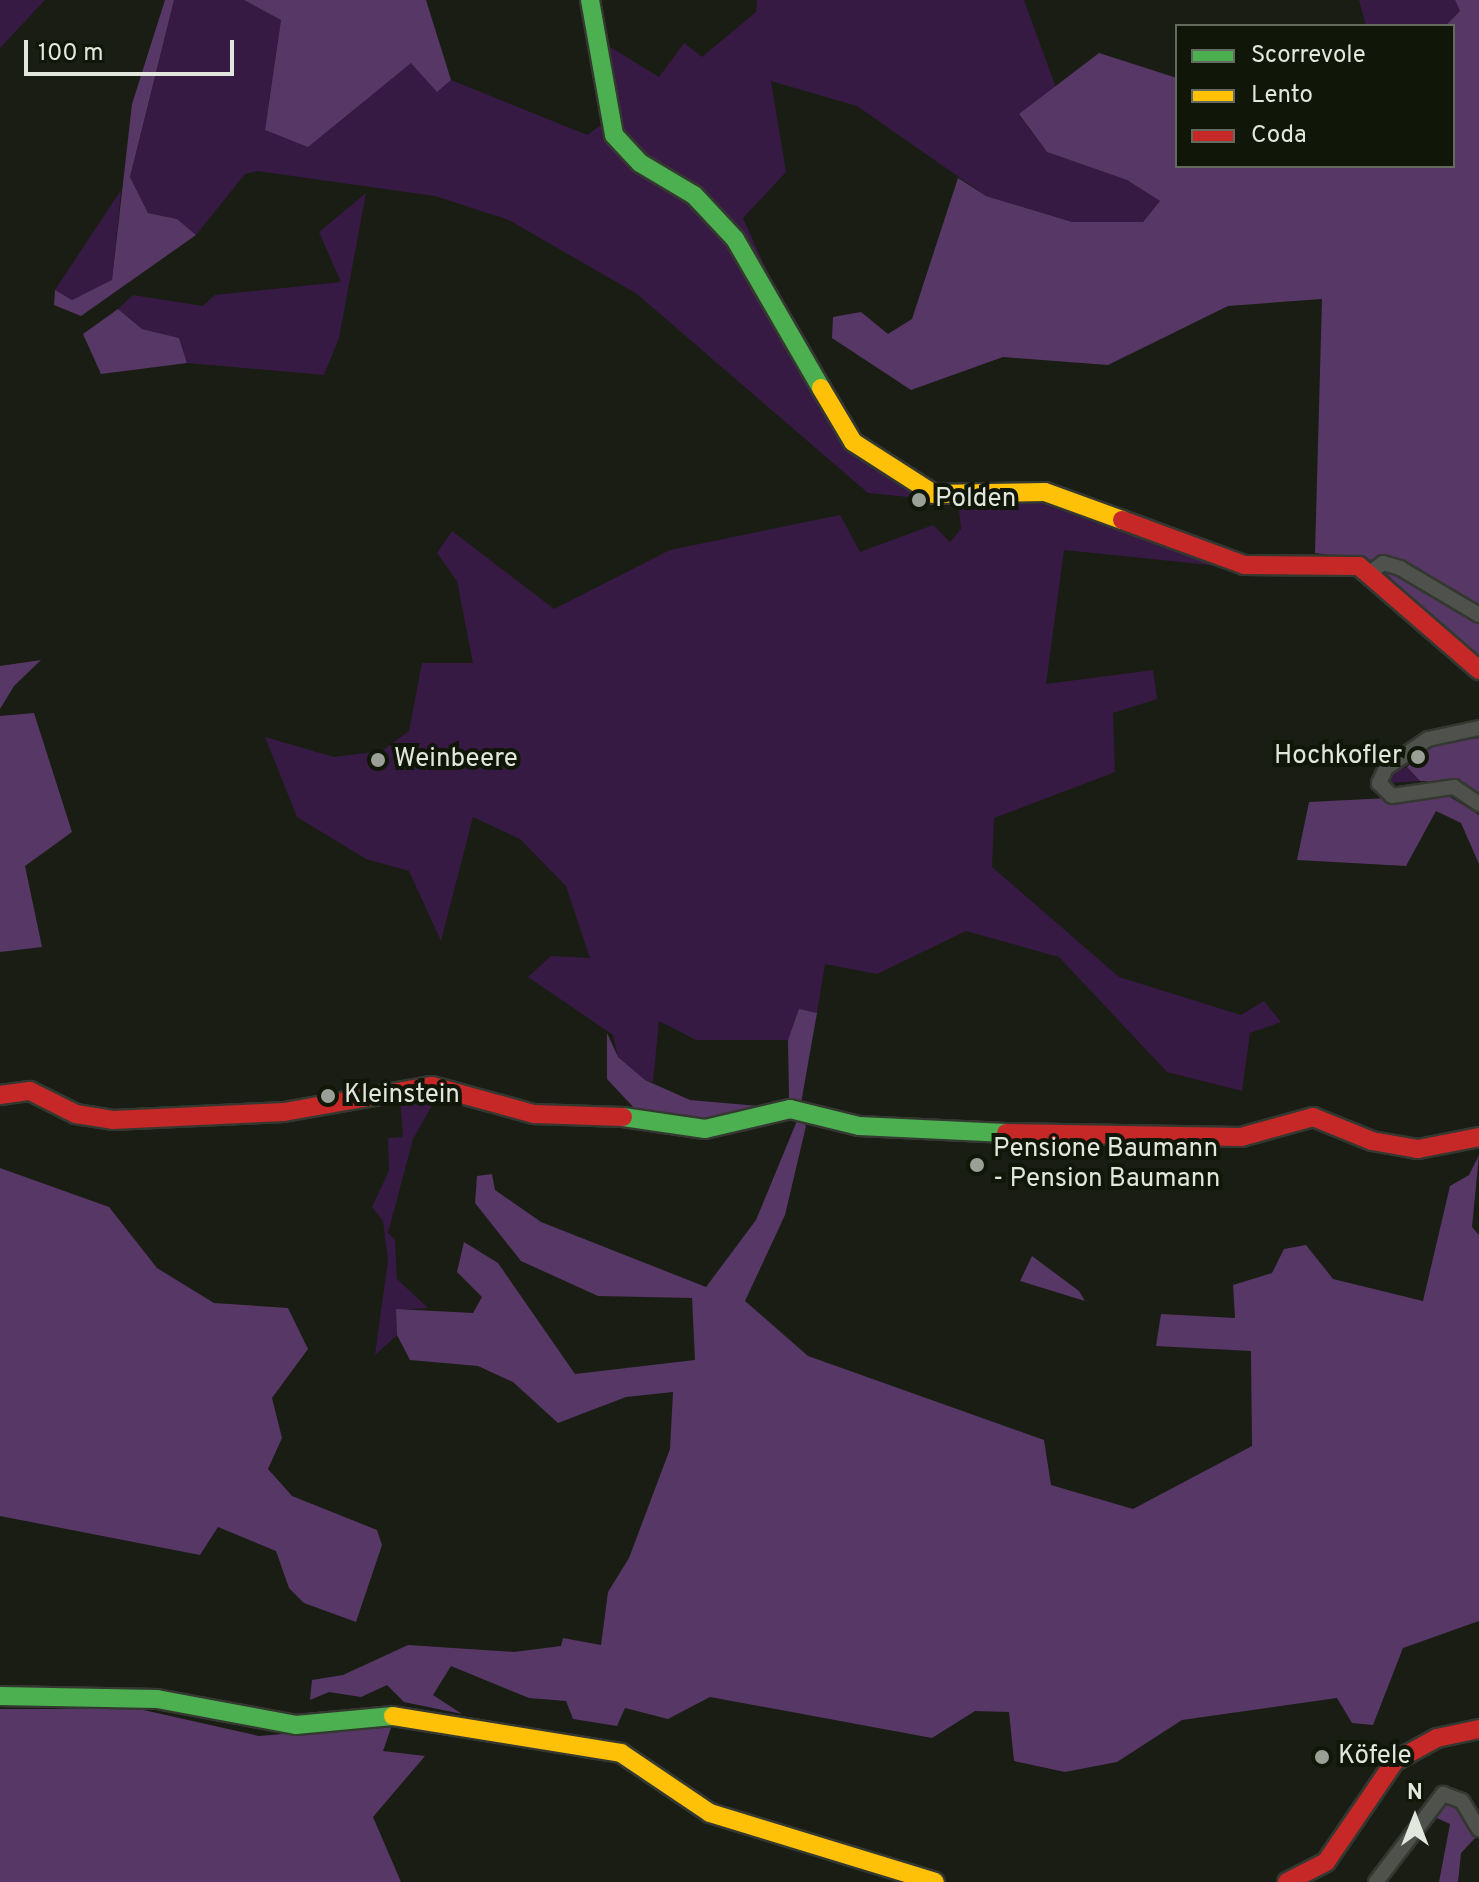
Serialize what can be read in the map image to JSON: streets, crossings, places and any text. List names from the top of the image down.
{
  "places": [
    "Polden",
    "Hochkofler",
    "Weinbeere",
    "Kleinstein",
    "Pensione Baumann - Pension Baumann",
    "Köfele"
  ],
  "legend": ["Scorrevole", "Lento", "Coda"],
  "scale_bar": "100 m",
  "north": "top"
}
